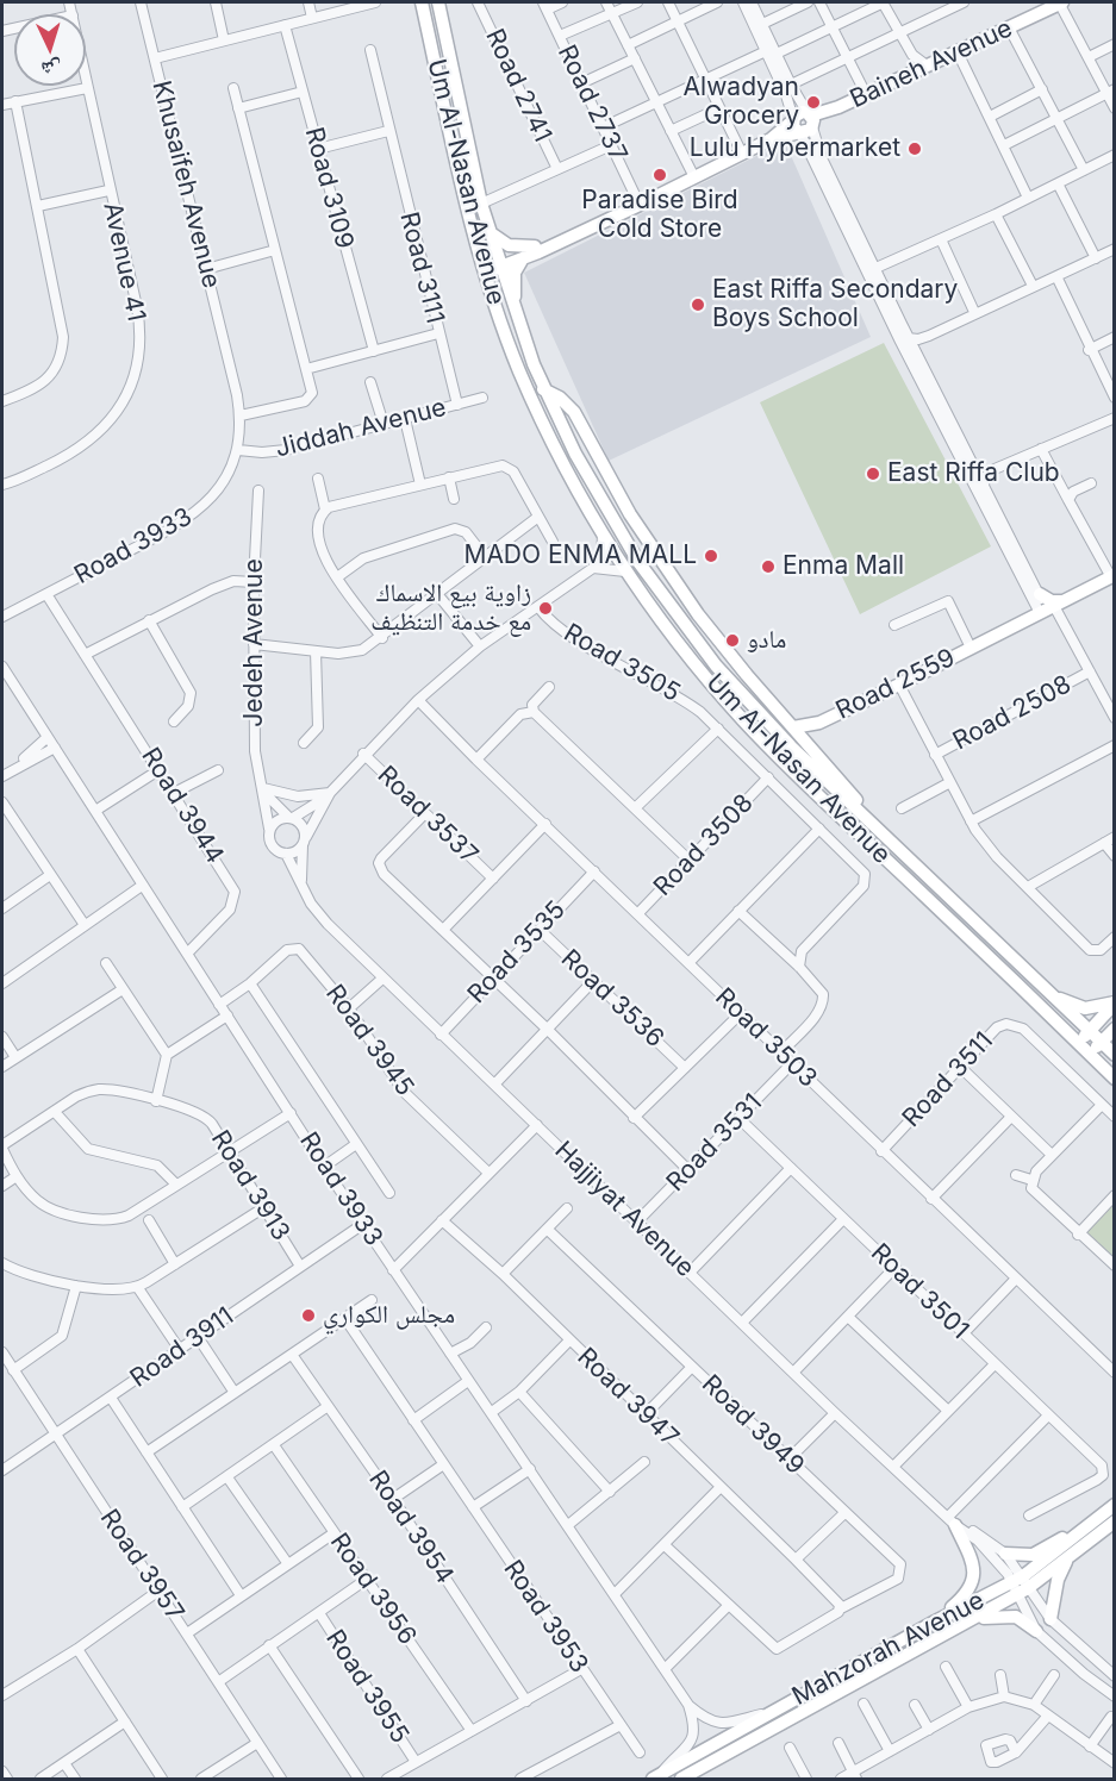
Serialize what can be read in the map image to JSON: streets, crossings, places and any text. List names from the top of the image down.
{
  "streets": {
    "main road": [
      "Baineh Avenue",
      "Um Al-Nasan Avenue",
      "Road 2559",
      "Mahzorah Avenue"
    ],
    "street": [
      "Road 2741",
      "Road 2737",
      "Khusaifeh Avenue",
      "Road 3109",
      "Avenue 41",
      "Road 3111",
      "Jiddah Avenue",
      "Road 3933",
      "Jedeh Avenue",
      "Road 3505",
      "Road 2508",
      "Road 3944",
      "Road 3537",
      "Road 3508",
      "Road 3535",
      "Road 3536",
      "Road 3503",
      "Road 3945",
      "Road 3511",
      "Road 3531",
      "Road 3913",
      "Hajjiyat Avenue",
      "Road 3501",
      "Road 3911",
      "Road 3947",
      "Road 3949",
      "Road 3954",
      "Road 3957",
      "Road 3956",
      "Road 3953",
      "Road 3955"
    ]
  },
  "crossings": [
    ["Baineh Avenue", "Road 2737"],
    ["Baineh Avenue", "Um Al-Nasan Avenue"],
    ["Khusaifeh Avenue", "Road 3109"],
    ["Khusaifeh Avenue", "Jiddah Avenue"],
    ["Khusaifeh Avenue", "Road 3933"],
    ["Road 3111", "Jiddah Avenue"],
    ["Jiddah Avenue", "Road 3933"],
    ["Road 3933", "Road 3944"],
    ["Road 3933", "Road 3945"],
    ["Road 3933", "Road 3911"],
    ["Road 3933", "Mahzorah Avenue"],
    ["Jedeh Avenue", "Hajjiyat Avenue"],
    ["Road 3505", "Road 3508"],
    ["Road 2559", "Road 2508"],
    ["Road 3508", "Road 3503"],
    ["Road 3535", "Road 3536"],
    ["Road 3535", "Road 3503"],
    ["Road 3535", "Hajjiyat Avenue"],
    ["Road 3536", "Road 3503"],
    ["Road 3503", "Road 3511"],
    ["Road 3503", "Road 3531"],
    ["Road 3531", "Hajjiyat Avenue"],
    ["Road 3531", "Road 3501"],
    ["Road 3913", "Road 3911"],
    ["Hajjiyat Avenue", "Mahzorah Avenue"],
    ["Road 3911", "Road 3957"],
    ["Road 3947", "Road 3949"]
  ],
  "places": [
    "Alwadyan Grocery",
    "Lulu Hypermarket",
    "Paradise Bird Cold Store",
    "East Riffa Secondary Boys School",
    "East Riffa Club",
    "MADO ENMA MALL",
    "Enma Mall",
    "زاوية بيع الاسماك مع خدمة التنظيف",
    "مادو",
    "مجلس الكواري"
  ],
  "north": "bottom"
}
